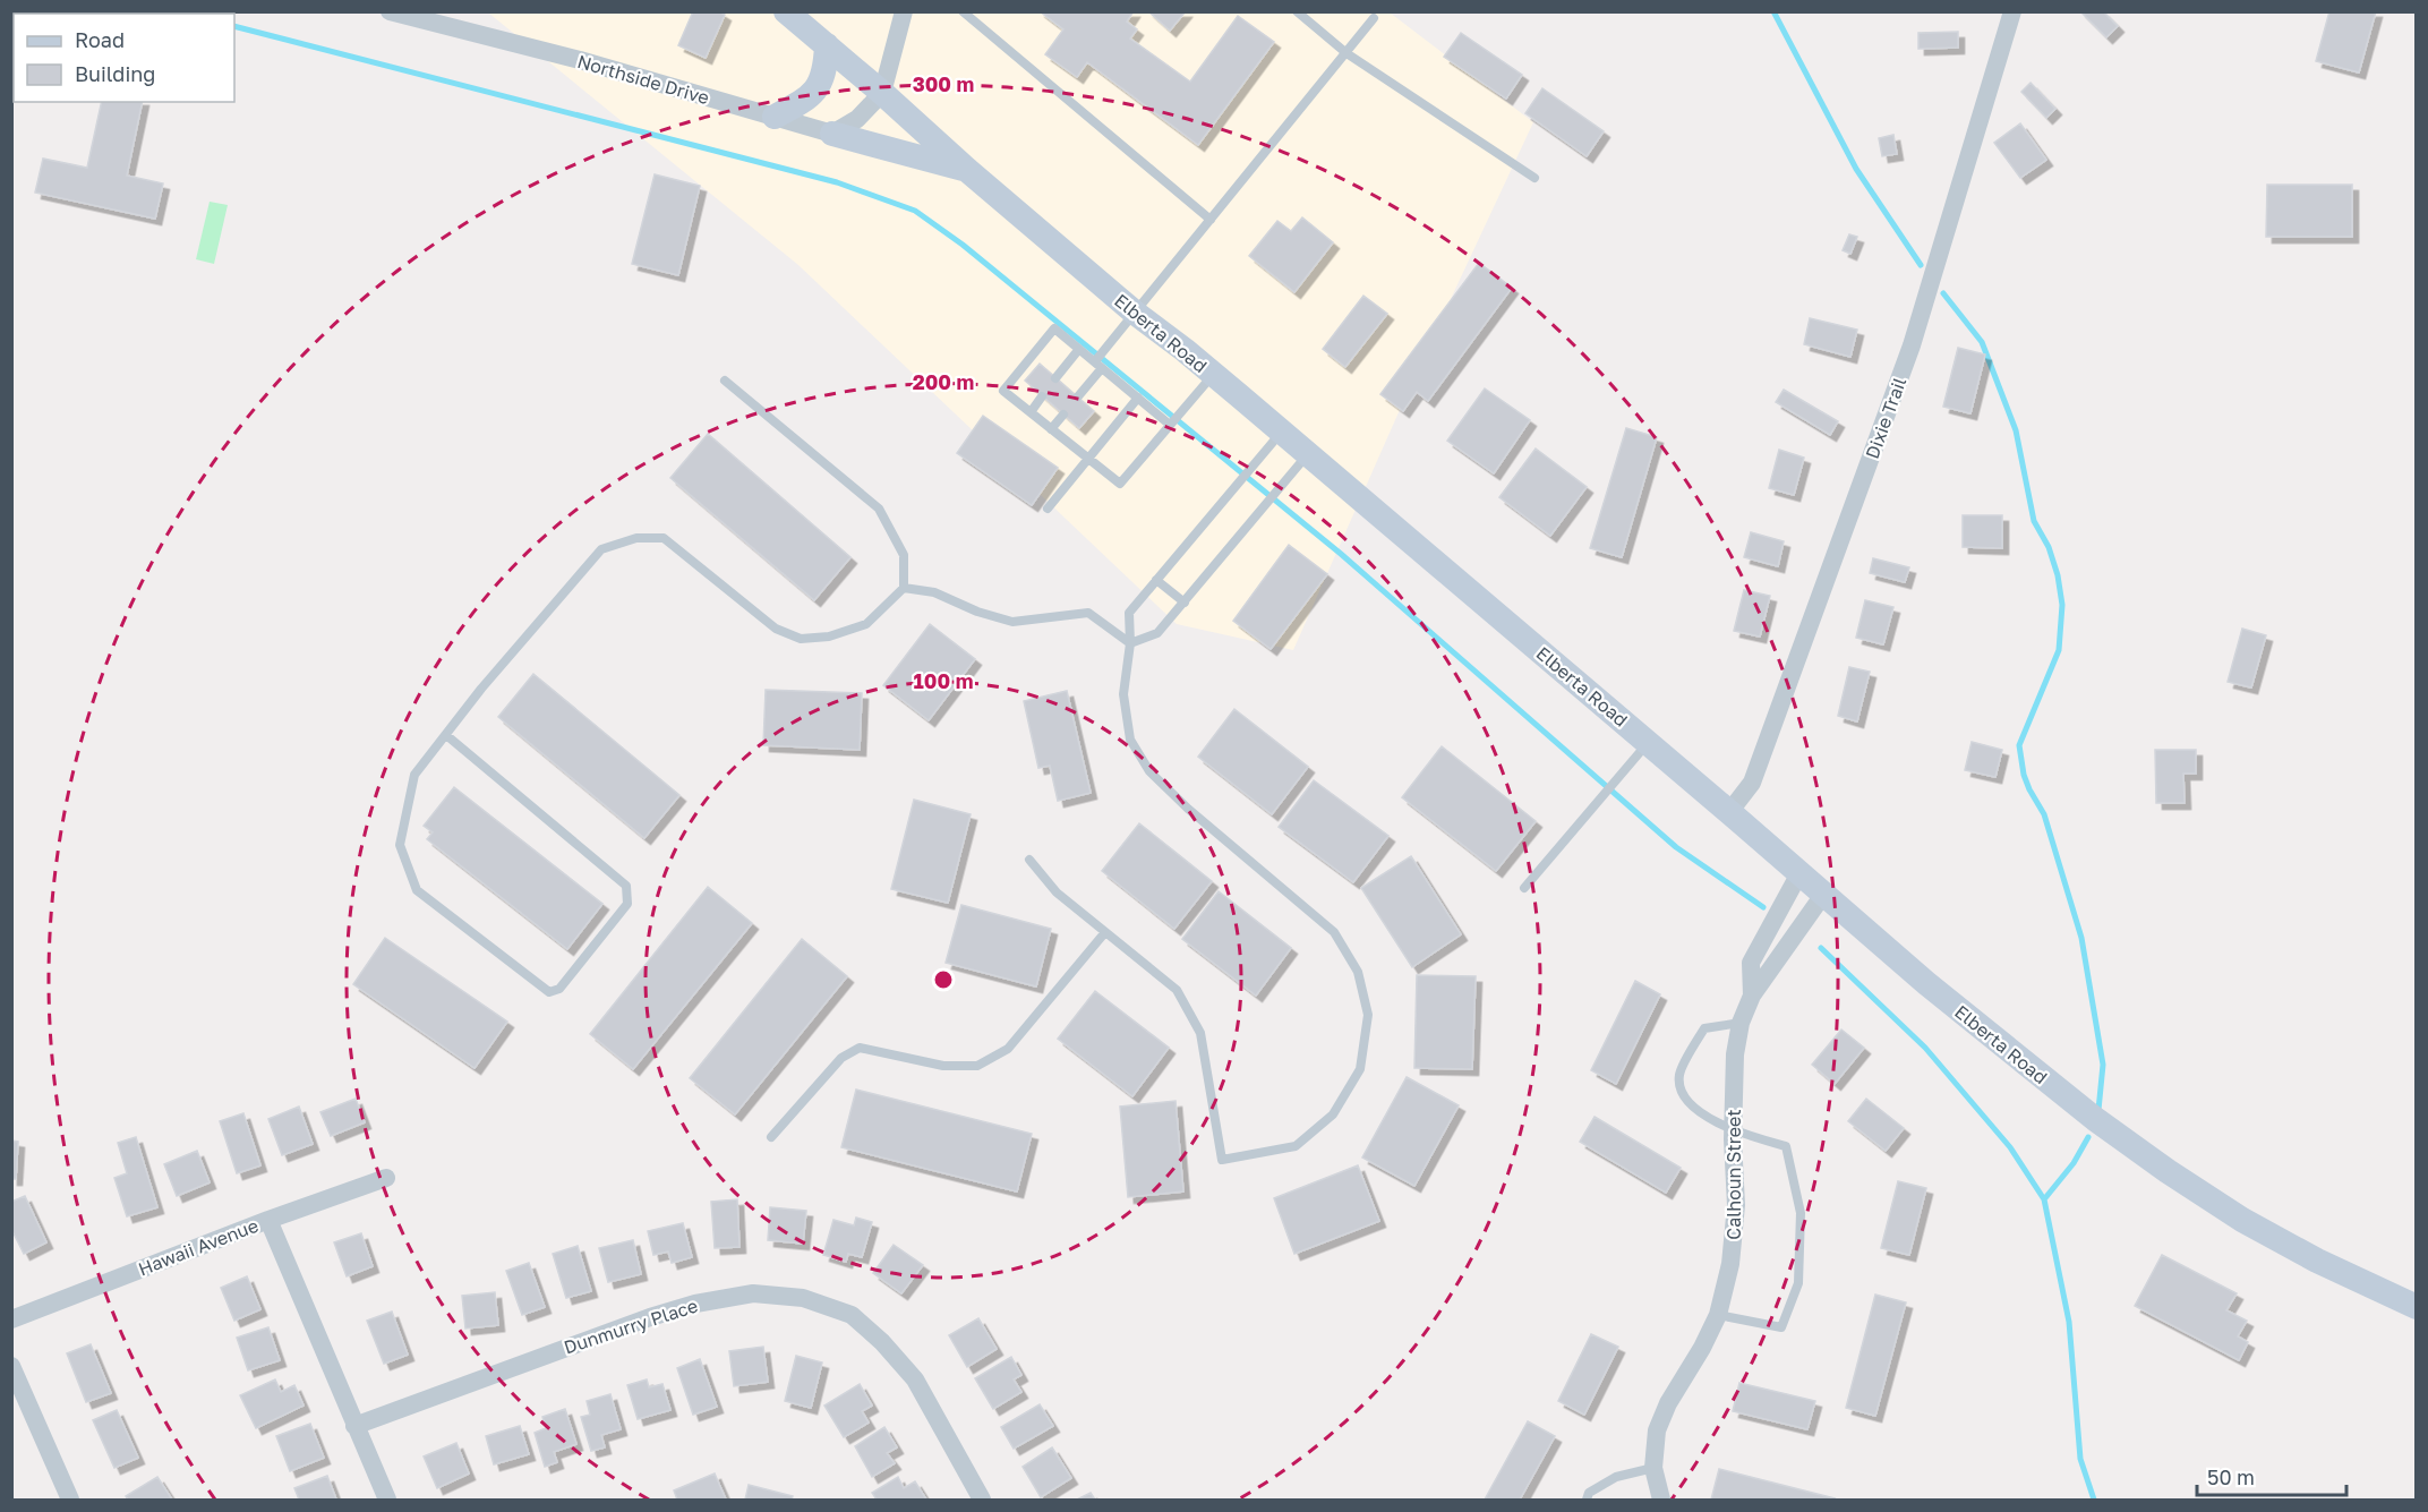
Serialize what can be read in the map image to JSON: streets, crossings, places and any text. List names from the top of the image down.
{
  "streets": {
    "street": [
      "Northside Drive",
      "Elberta Road",
      "Dixie Trail",
      "Calhoun Street",
      "Hawaii Avenue",
      "Dunmurry Place"
    ]
  },
  "crossings": [
    ["Elberta Road", "Dixie Trail"],
    ["Elberta Road", "Calhoun Street"]
  ],
  "legend": ["Road", "Building"],
  "scale_bar": "50 m",
  "rings": ["300 m", "200 m", "100 m"]
}
